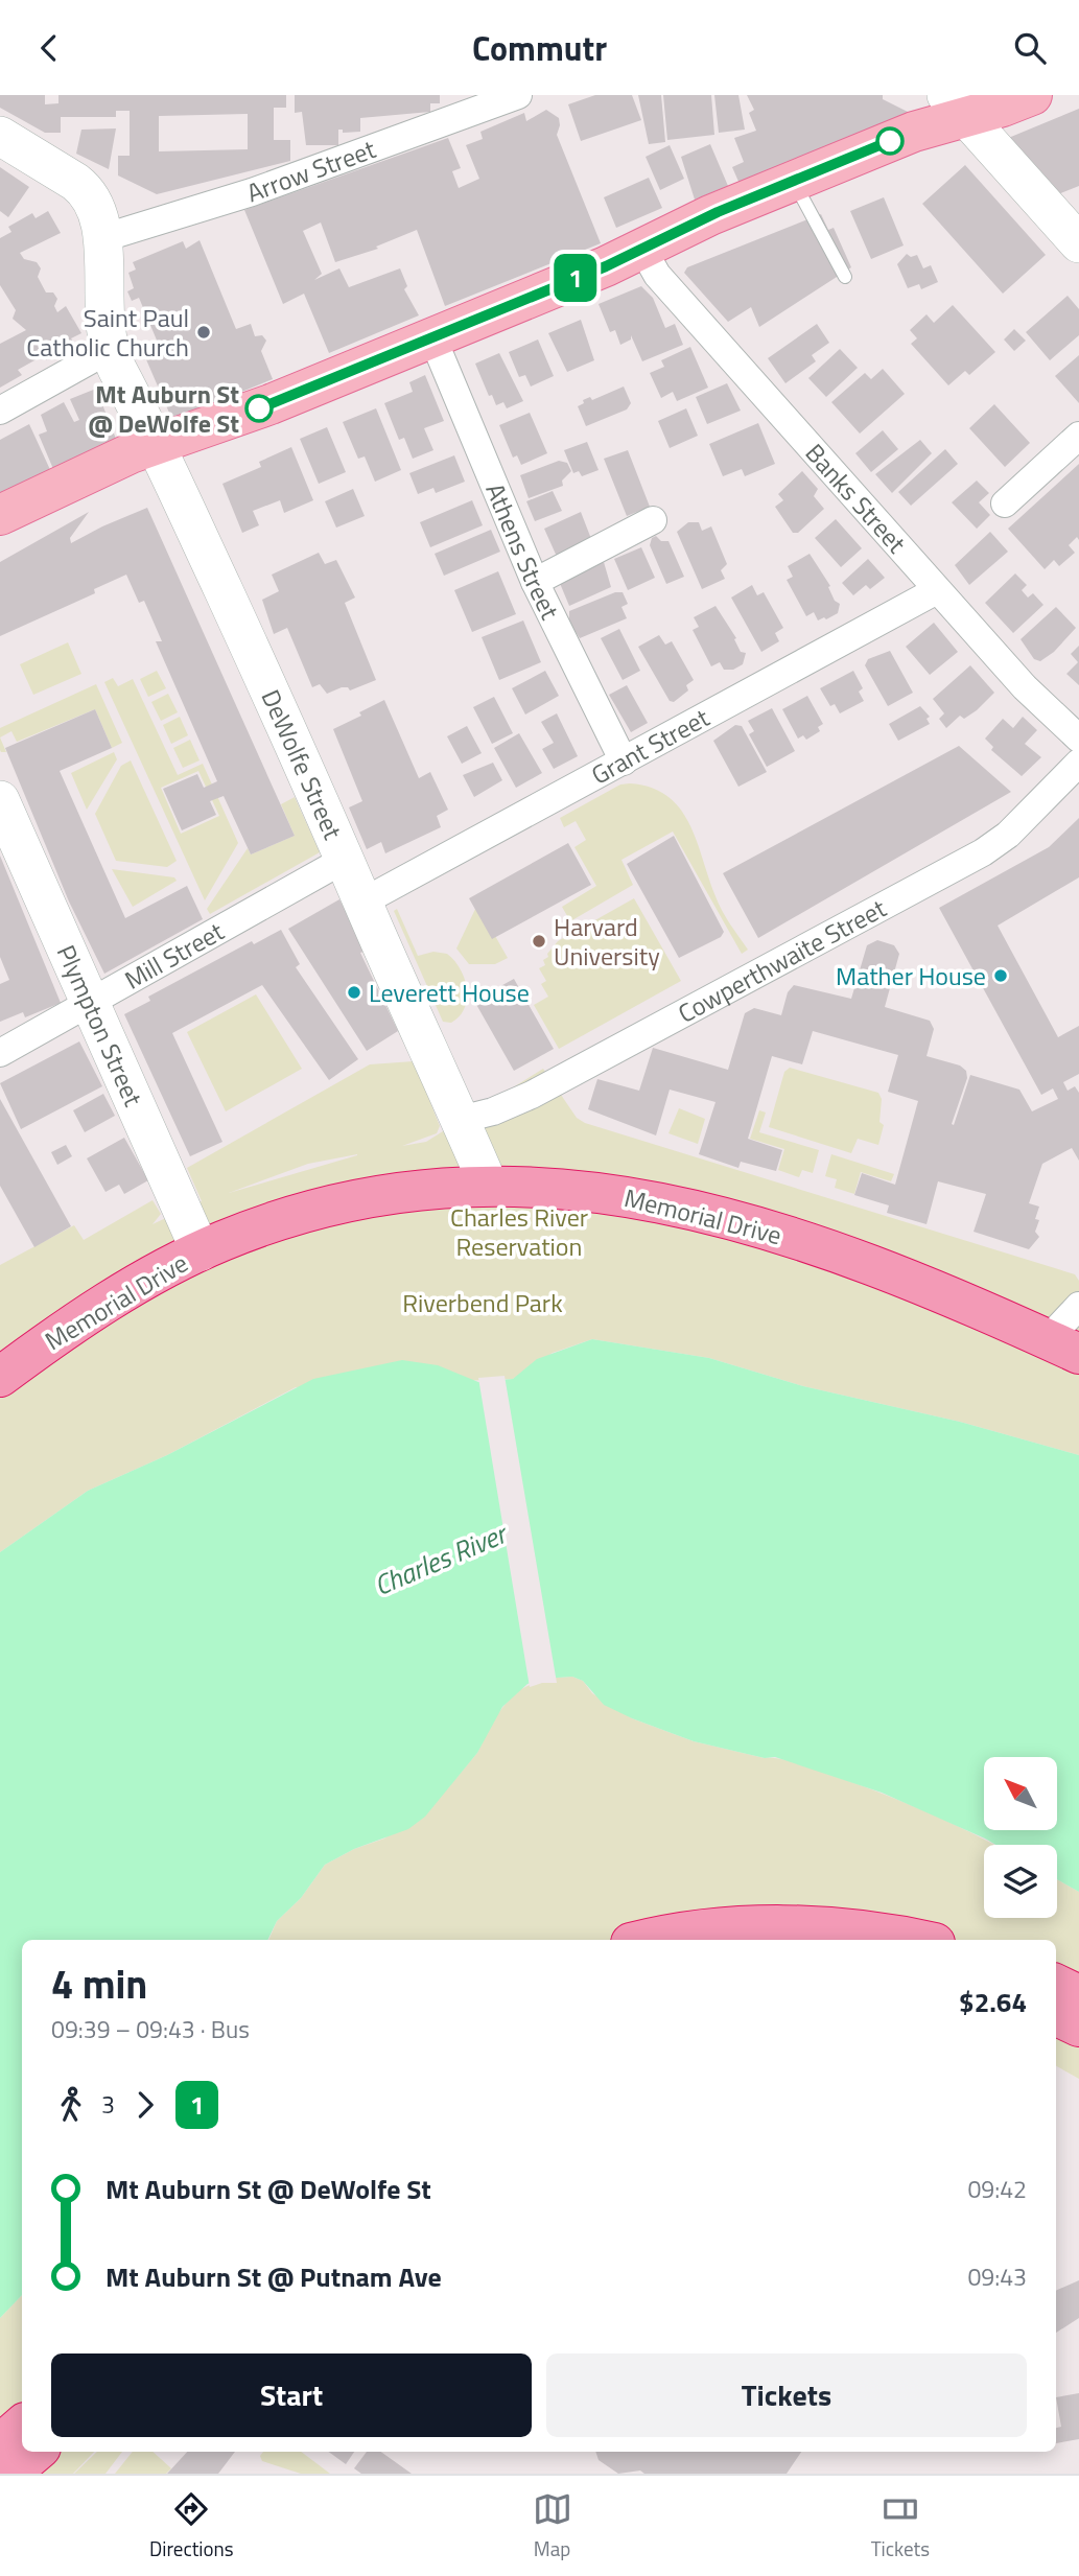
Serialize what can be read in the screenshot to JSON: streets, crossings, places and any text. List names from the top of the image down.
{
  "streets": {
    "highway": ["Memorial Drive"],
    "street": [
      "Arrow Street",
      "Banks Street",
      "Athens Street",
      "Grant Street",
      "DeWolfe Street",
      "Mill Street",
      "Cowperthwaite Street",
      "Plympton Street"
    ]
  },
  "crossings": [
    ["Arrow Street", "DeWolfe Street"],
    ["Banks Street", "Grant Street"],
    ["Athens Street", "Grant Street"],
    ["Grant Street", "DeWolfe Street"],
    ["DeWolfe Street", "Mill Street"],
    ["DeWolfe Street", "Cowperthwaite Street"],
    ["DeWolfe Street", "Memorial Drive"],
    ["Mill Street", "Plympton Street"],
    ["Plympton Street", "Memorial Drive"]
  ],
  "water": ["Charles River"],
  "parks": ["Charles River Reservation", "Riverbend Park"],
  "places": [
    "Saint Paul Catholic Church",
    "Mt Auburn St @ DeWolfe St",
    "Harvard University",
    "Mather House",
    "Leverett House"
  ],
  "lines": ["bus line 1"],
  "north": "top left",
  "page": {
    "header": "Commutr",
    "on_map": "1",
    "heading": ["4 min", "09:39 – 09:43 · Bus", "$2.64"],
    "legs": ["3", "1"],
    "list": [
      {
        "name": "Mt Auburn St @ DeWolfe St",
        "value": "09:42"
      },
      {
        "name": "Mt Auburn St @ Putnam Ave",
        "value": "09:43"
      }
    ],
    "buttons": ["Start", "Tickets"],
    "tabs": ["Directions", "Map", "Tickets"]
  }
}
